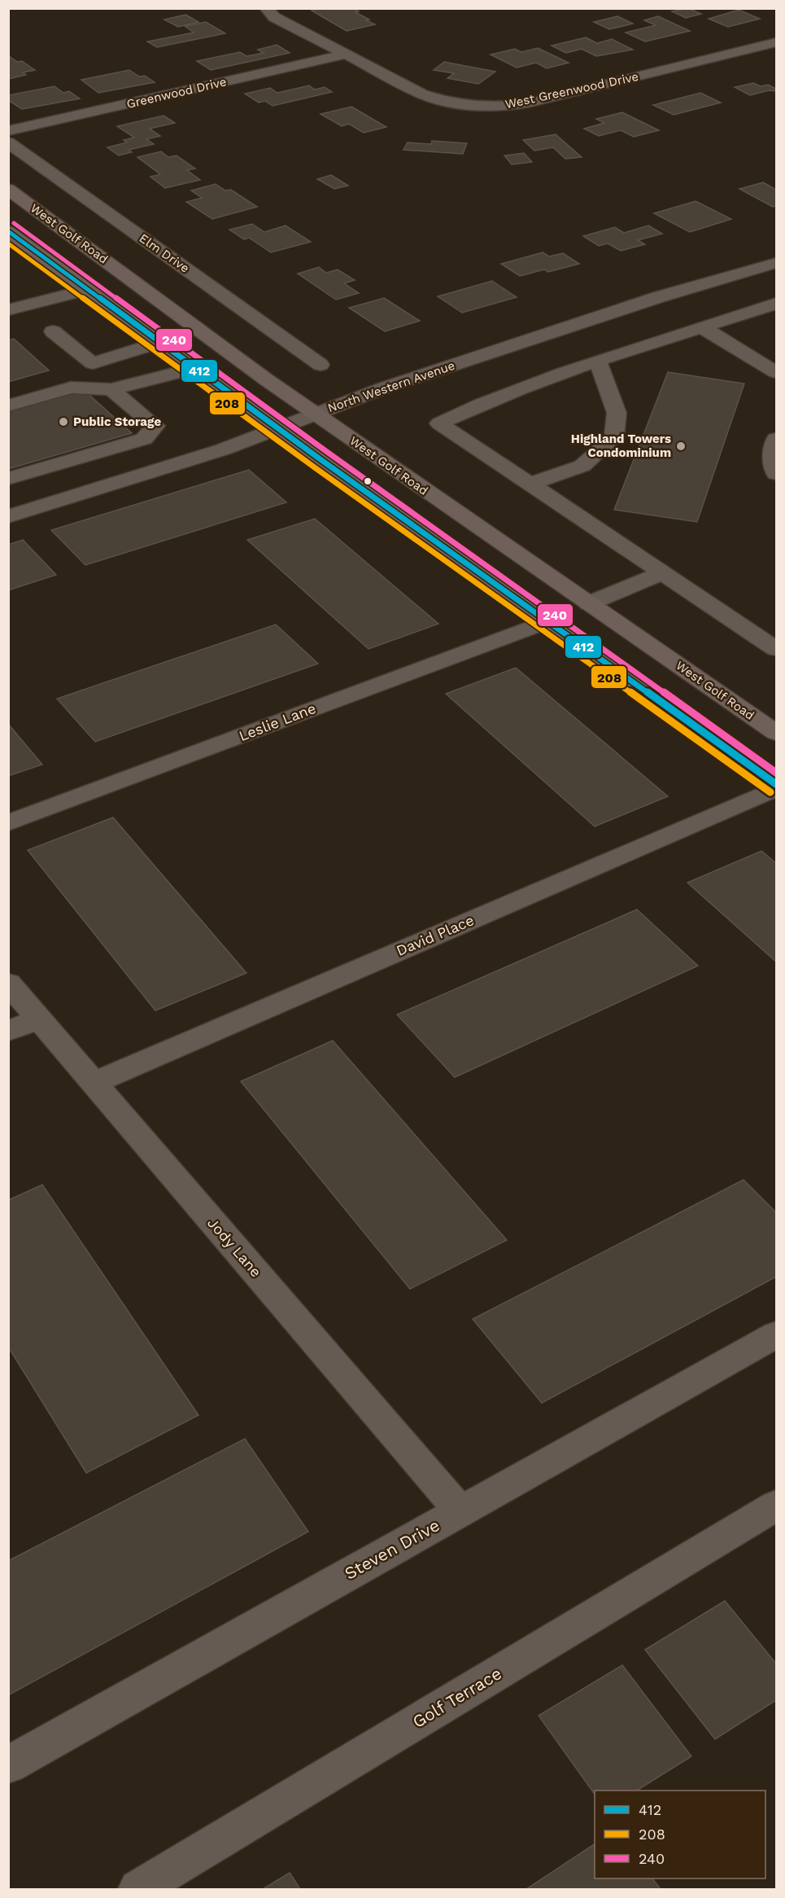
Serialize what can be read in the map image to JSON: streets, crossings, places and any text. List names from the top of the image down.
{
  "streets": {
    "main road": ["West Golf Road"],
    "street": [
      "West Greenwood Drive",
      "Greenwood Drive",
      "Elm Drive",
      "North Western Avenue",
      "Leslie Lane",
      "David Place",
      "Jody Lane",
      "Steven Drive",
      "Golf Terrace"
    ]
  },
  "crossings": [
    ["West Greenwood Drive", "Greenwood Drive"],
    ["West Golf Road", "North Western Avenue"],
    ["David Place", "Jody Lane"],
    ["Jody Lane", "Steven Drive"]
  ],
  "places": ["Public Storage", "Highland Towers Condominium"],
  "lines": ["transit line 240", "transit line 412", "transit line 208"],
  "legend": ["412", "208", "240"]
}
